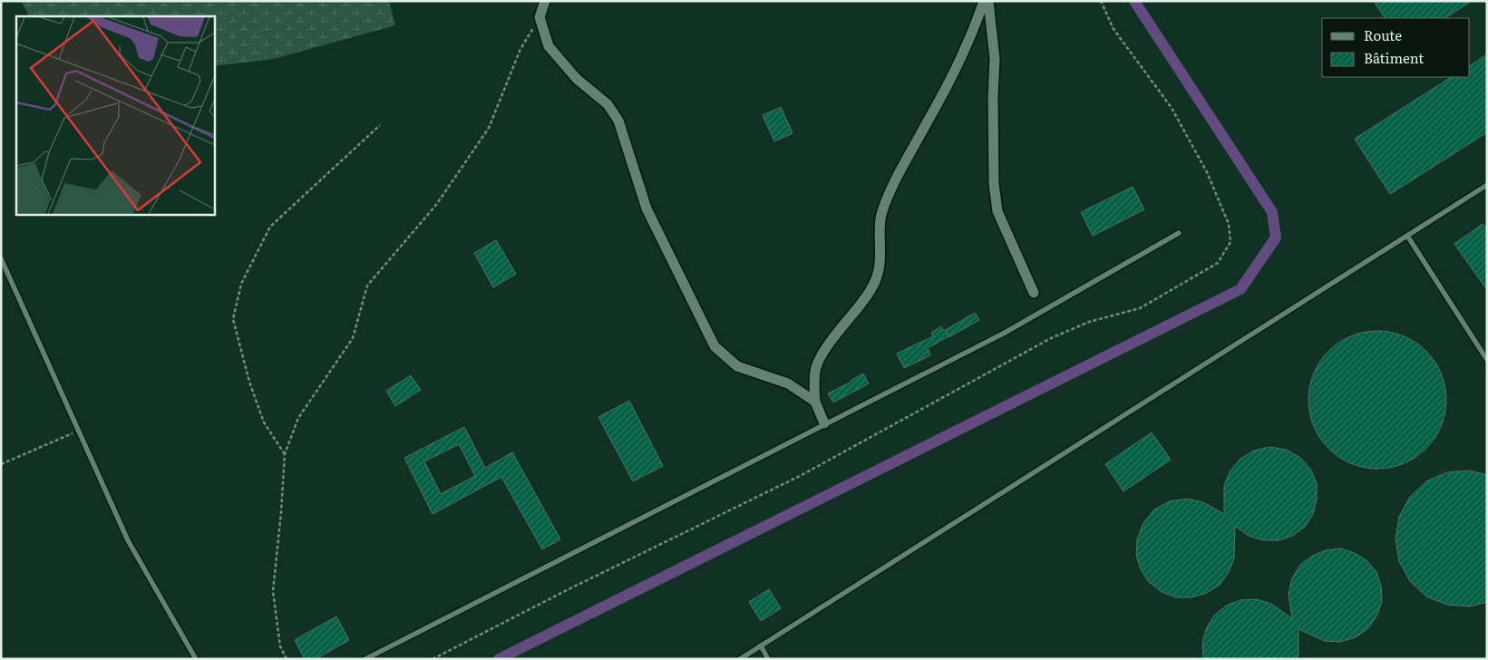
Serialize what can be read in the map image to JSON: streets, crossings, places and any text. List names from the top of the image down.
{
  "legend": ["Route", "Bâtiment"]
}
